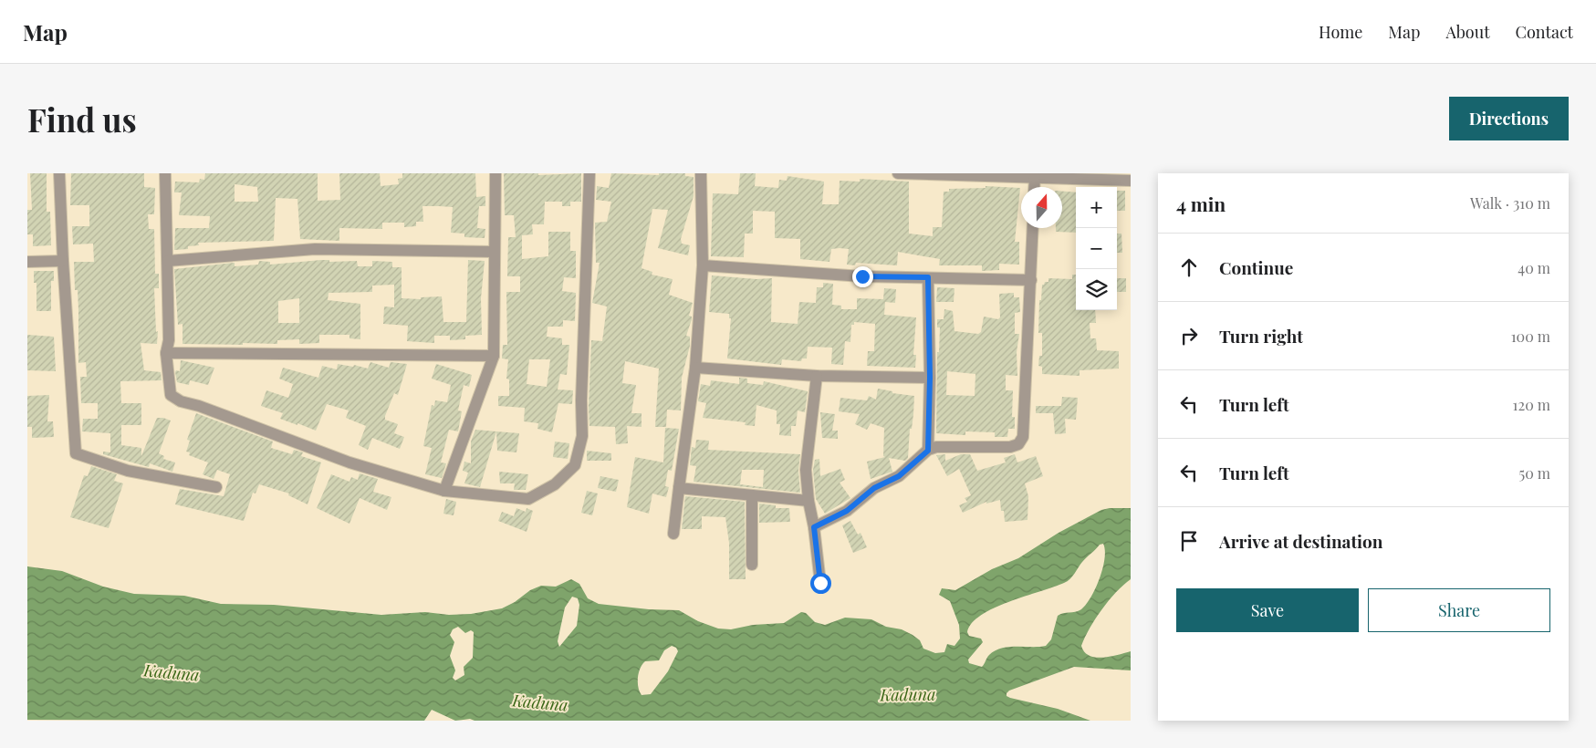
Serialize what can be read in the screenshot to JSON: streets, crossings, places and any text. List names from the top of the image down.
{
  "water": ["Kaduna"],
  "north": "top",
  "page": {
    "header": "Map",
    "nav": [
      "Home",
      "Map",
      "About",
      "Contact"
    ],
    "buttons": [
      "Directions",
      ["Save", "Share"]
    ],
    "title": "Find us",
    "heading": ["4 min", "Walk · 310 m"],
    "map_buttons": ["+", "−"],
    "list": [
      ["Continue", "40 m"],
      ["Turn right", "100 m"],
      ["Turn left", "120 m"],
      ["Turn left", "50 m"],
      "Arrive at destination"
    ]
  }
}
